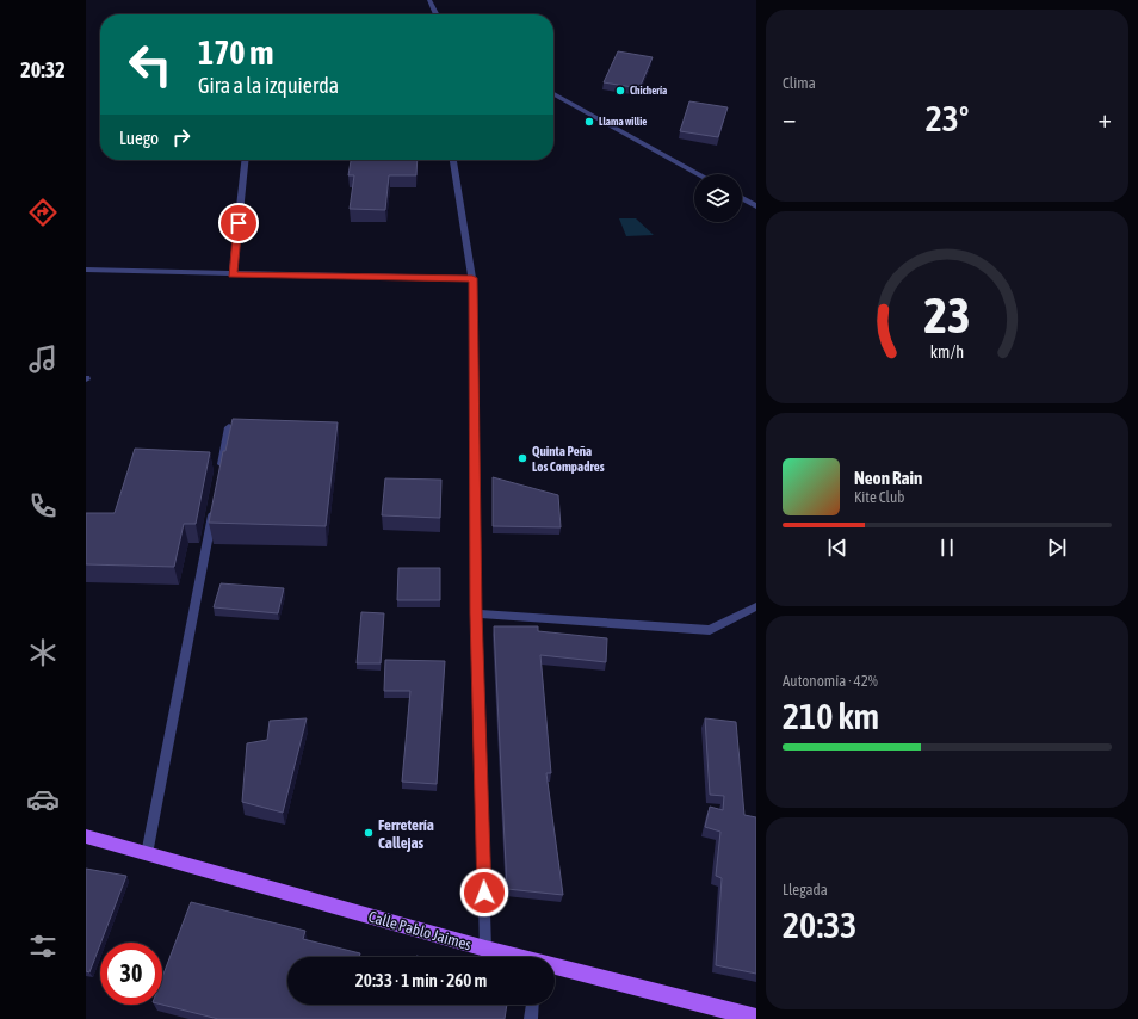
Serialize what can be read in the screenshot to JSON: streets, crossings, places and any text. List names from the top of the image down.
{
  "streets": {
    "main road": ["Calle Pablo Jaimes"]
  },
  "places": [
    "Chichería",
    "Llama willie",
    "Quinta Peña Los Compadres",
    "Ferretería Callejas"
  ],
  "page": {
    "tabs": "20:32",
    "tile": [
      "Clima",
      ["Autonomía · 42%", "210 km"],
      ["Llegada", "20:33"]
    ],
    "turn": ["170 m", "Gira a la izquierda"],
    "heat": ["−", "23°", "+"],
    "then": "Luego",
    "song": ["Neon Rain", "Kite Club"],
    "limit": "30",
    "trip": "20:33 · 1 min · 260 m",
    "gauge": ["23", "km/h"]
  }
}
